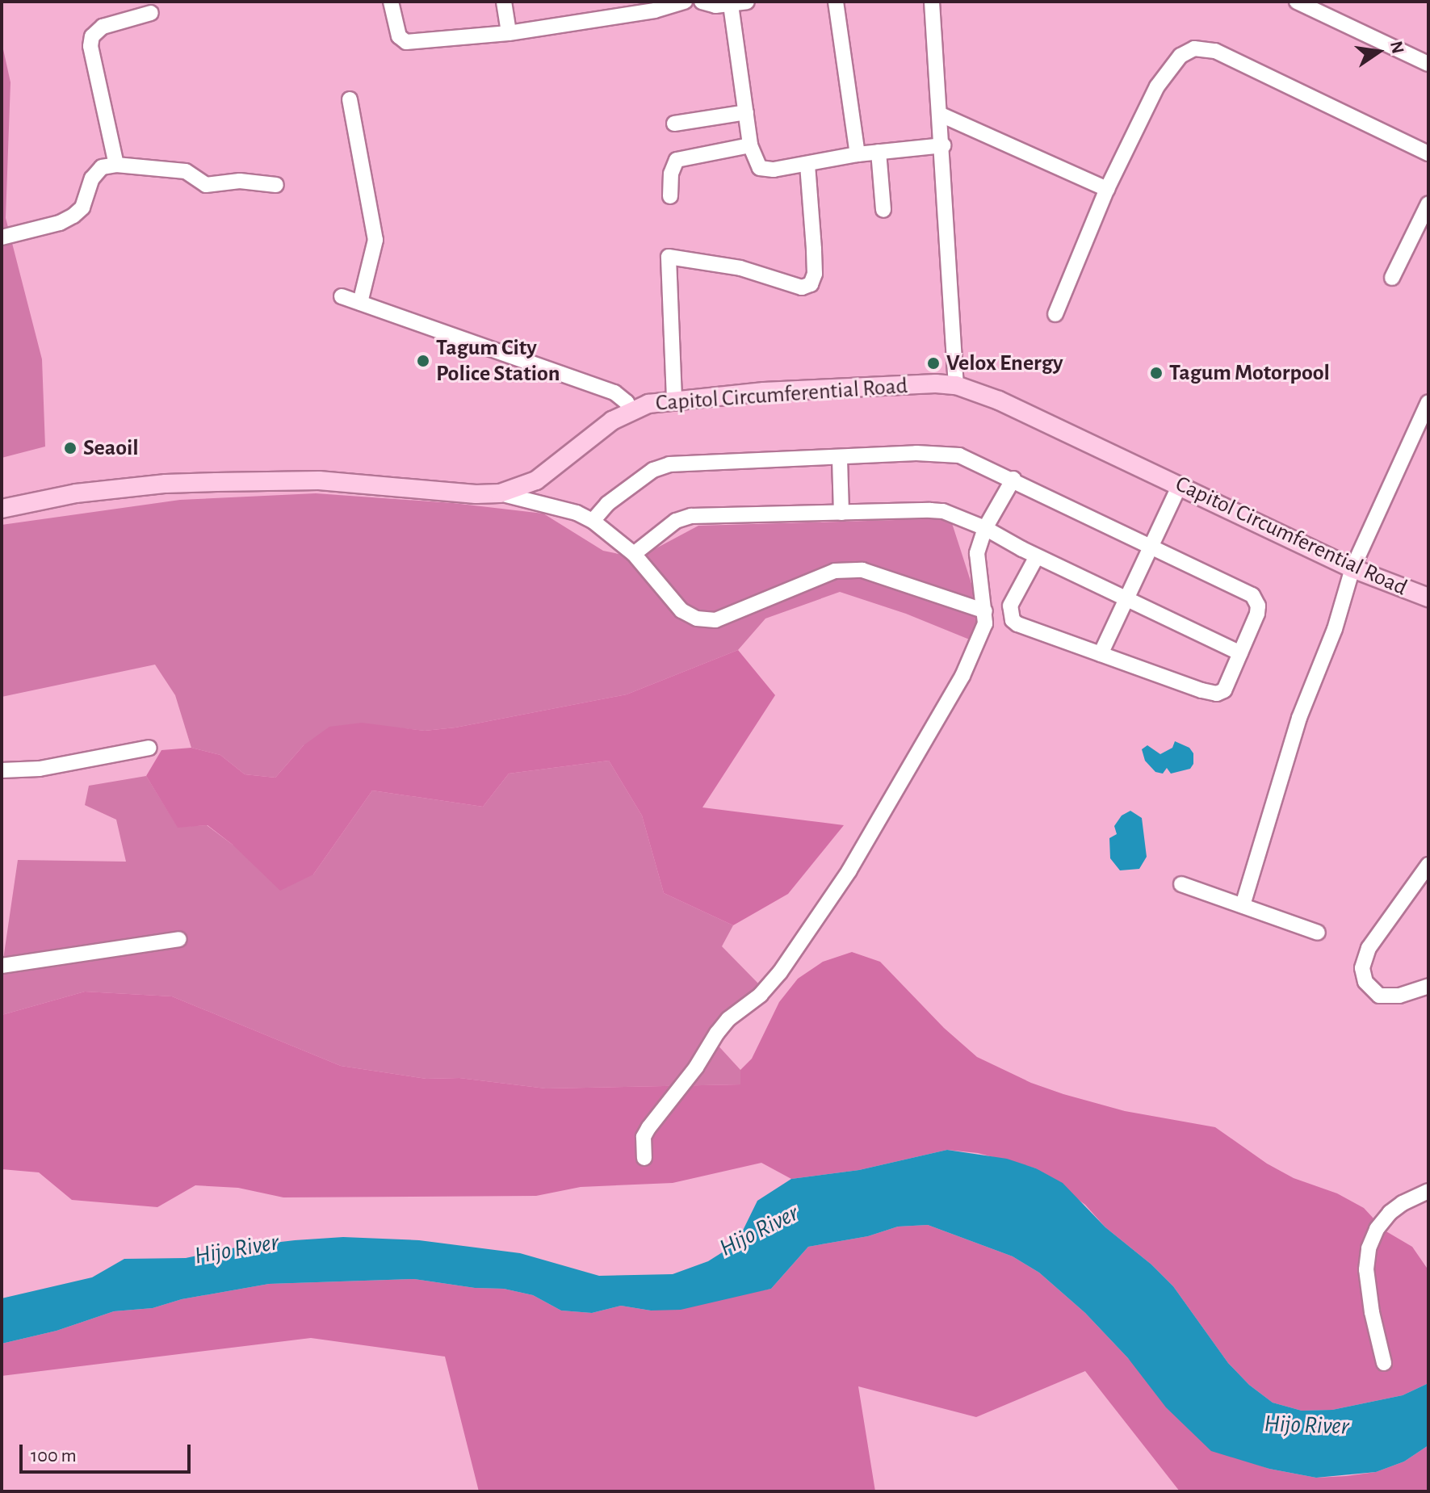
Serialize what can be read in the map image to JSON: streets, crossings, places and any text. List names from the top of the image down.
{
  "streets": {
    "main road": ["Capitol Circumferential Road"]
  },
  "water": ["Hijo River"],
  "places": [
    "Tagum City Police Station",
    "Velox Energy",
    "Tagum Motorpool",
    "Seaoil"
  ],
  "scale_bar": "100 m",
  "north": "right"
}
